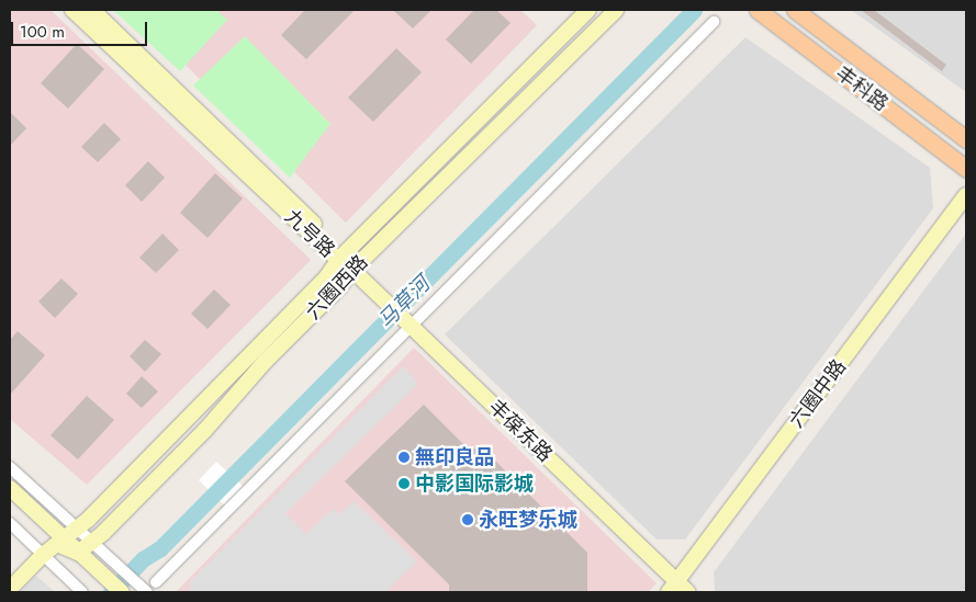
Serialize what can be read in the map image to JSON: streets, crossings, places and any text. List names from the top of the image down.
{
  "streets": {
    "main road": [
      "丰科路",
      "九号路",
      "六圈西路",
      "六圈中路",
      "丰葆东路"
    ]
  },
  "crossings": [
    ["九号路", "六圈西路"],
    ["九号路", "丰葆东路"],
    ["六圈西路", "丰葆东路"],
    ["六圈中路", "丰葆东路"]
  ],
  "water": ["马草河"],
  "places": ["無印良品", "中影国际影城", "永旺梦乐城"],
  "scale_bar": "100 m"
}
